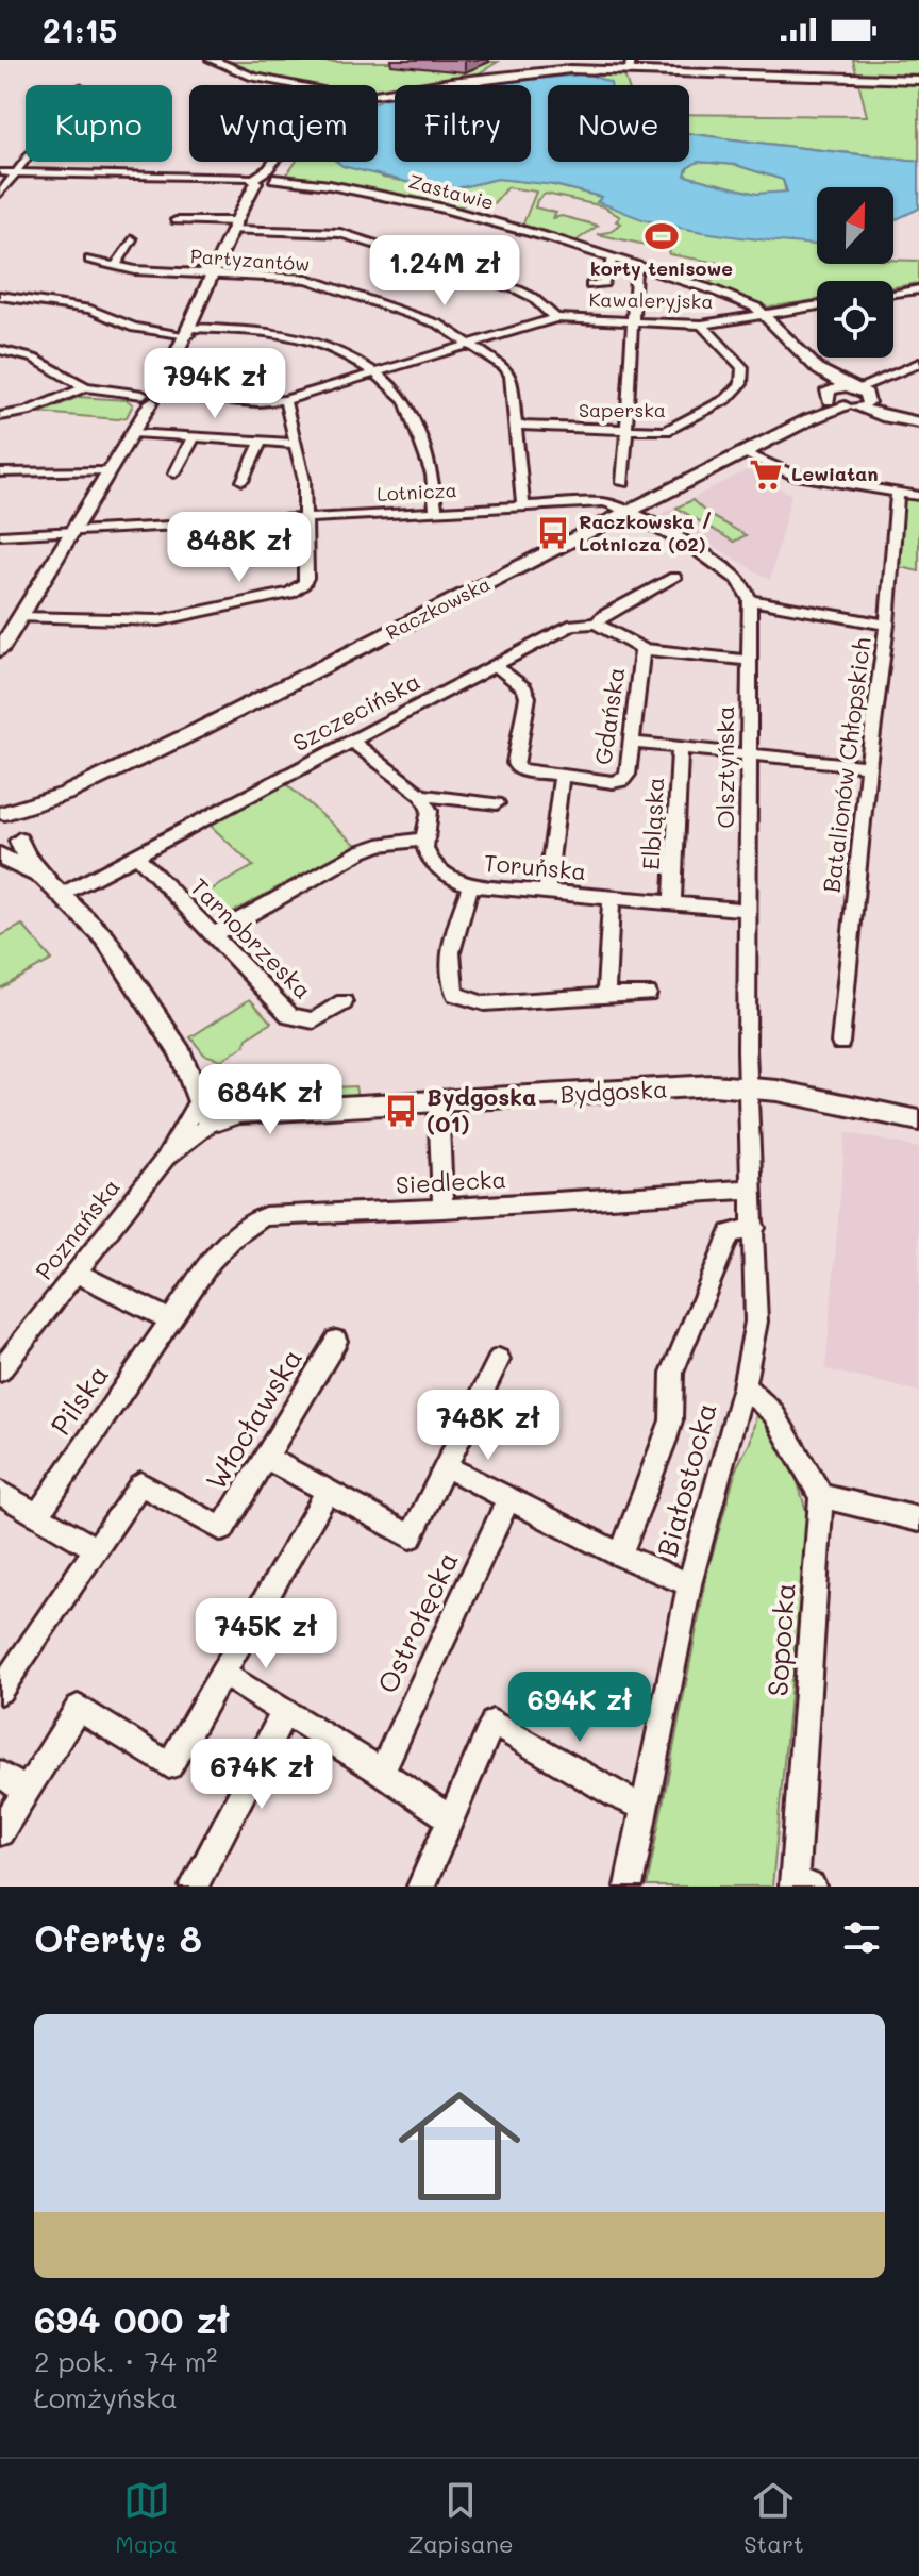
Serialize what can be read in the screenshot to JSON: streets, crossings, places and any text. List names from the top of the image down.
{
  "streets": {
    "street": [
      "Zastawie",
      "Partyzantów",
      "Kawaleryjska",
      "Saperska",
      "Lotnicza",
      "Raczkowska",
      "Szczecińska",
      "Gdańska",
      "Batalionów Chłopskich",
      "Olsztyńska",
      "Elbląska",
      "Toruńska",
      "Tarnobrzeska",
      "Bydgoska",
      "Siedlecka",
      "Poznańska",
      "Pilska",
      "Włocławska",
      "Białostocka",
      "Ostrołęcka",
      "Sopocka"
    ]
  },
  "crossings": [
    ["Zastawie", "Kawaleryjska"],
    ["Partyzantów", "Kawaleryjska"],
    ["Partyzantów", "Saperska"],
    ["Partyzantów", "Lotnicza"],
    ["Kawaleryjska", "Saperska"],
    ["Lotnicza", "Raczkowska"],
    ["Raczkowska", "Bydgoska"],
    ["Szczecińska", "Tarnobrzeska"],
    ["Szczecińska", "Bydgoska"],
    ["Olsztyńska", "Toruńska"],
    ["Olsztyńska", "Bydgoska"],
    ["Olsztyńska", "Białostocka"],
    ["Elbląska", "Toruńska"],
    ["Bydgoska", "Poznańska"],
    ["Bydgoska", "Białostocka"],
    ["Siedlecka", "Pilska"],
    ["Siedlecka", "Białostocka"]
  ],
  "places": {
    "sports": ["korty tenisowe"],
    "supermarket": ["Lewiatan"],
    "bus stop": ["Raczkowska / Lotnicza (02)", "Bydgoska (01)"]
  },
  "north": "top",
  "page": {
    "status": "21:15",
    "chip": [
      "Kupno",
      "Wynajem",
      "Filtry",
      "Nowe"
    ],
    "price": [
      "1.24M zł",
      "794K zł",
      "848K zł",
      "684K zł",
      "748K zł",
      "745K zł",
      "694K zł",
      "674K zł"
    ],
    "heading": "Oferty: 8",
    "list": [
      {
        "name": "694 000 zł",
        "note": "2 pok. · 74 m² · Łomżyńska"
      }
    ],
    "tabs": ["Mapa", "Zapisane", "Start"]
  }
}
